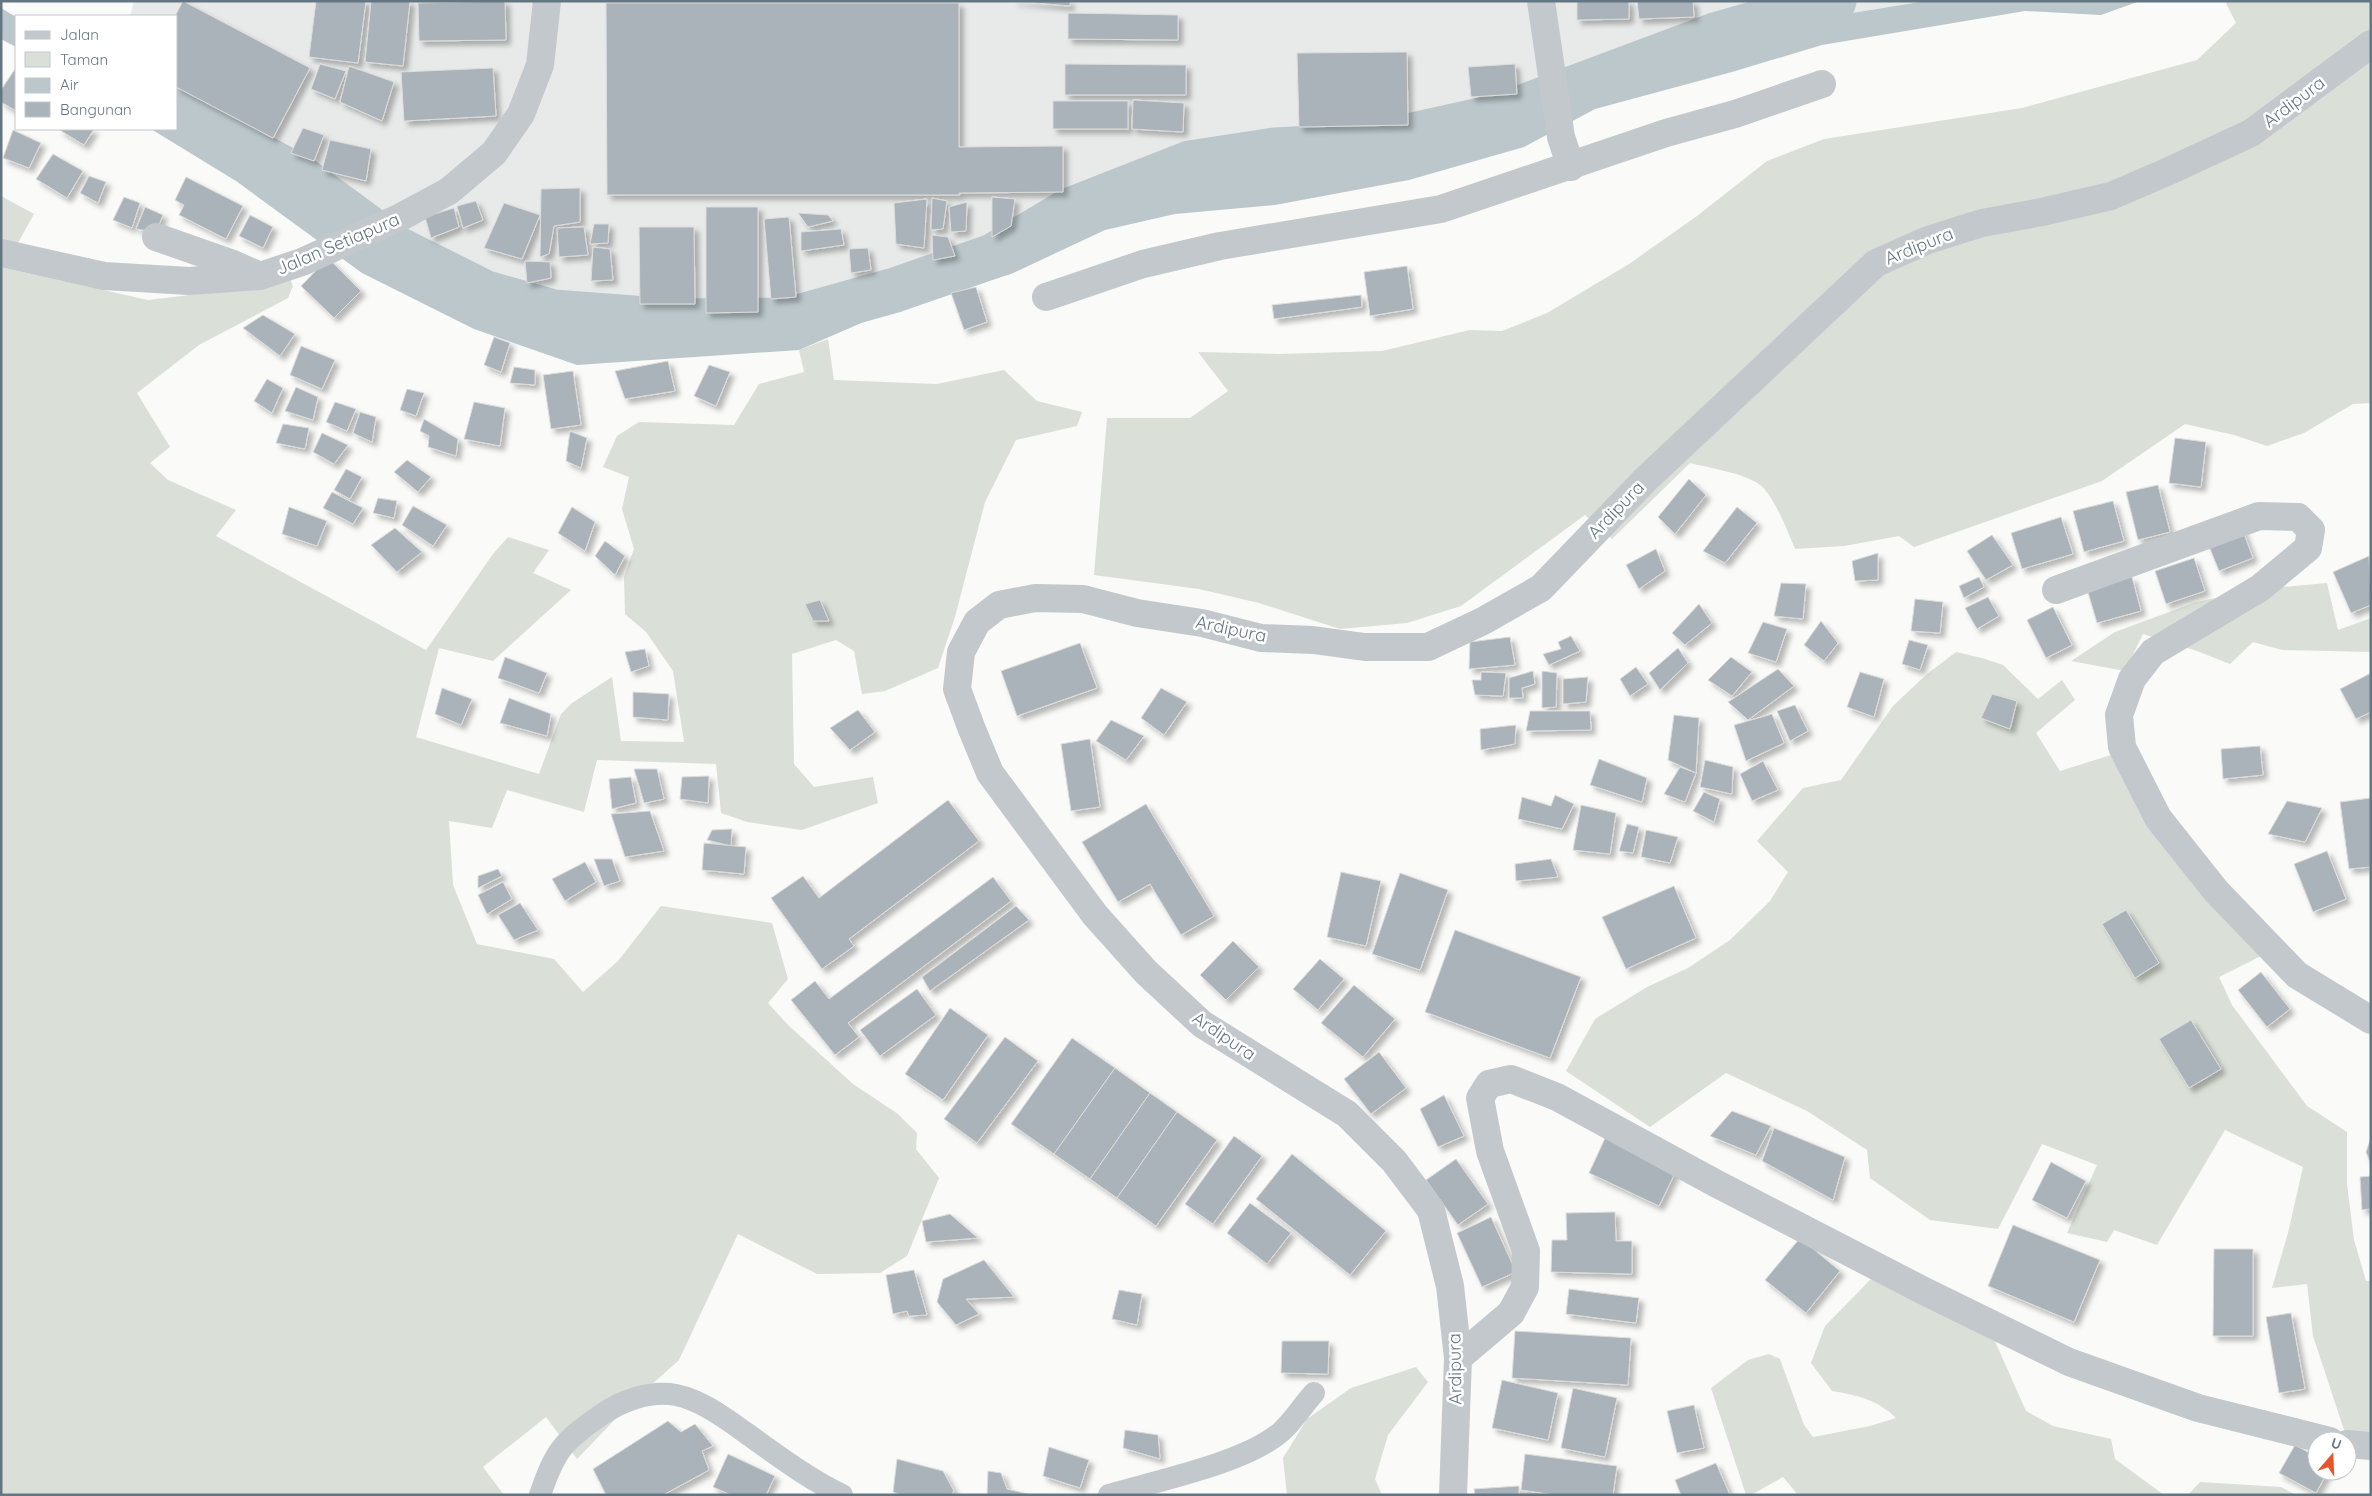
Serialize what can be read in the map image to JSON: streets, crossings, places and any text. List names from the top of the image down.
{
  "streets": {
    "street": ["Ardipura", "Jalan Setiapura"]
  },
  "legend": [
    "Jalan",
    "Taman",
    "Air",
    "Bangunan"
  ],
  "north": "top"
}
